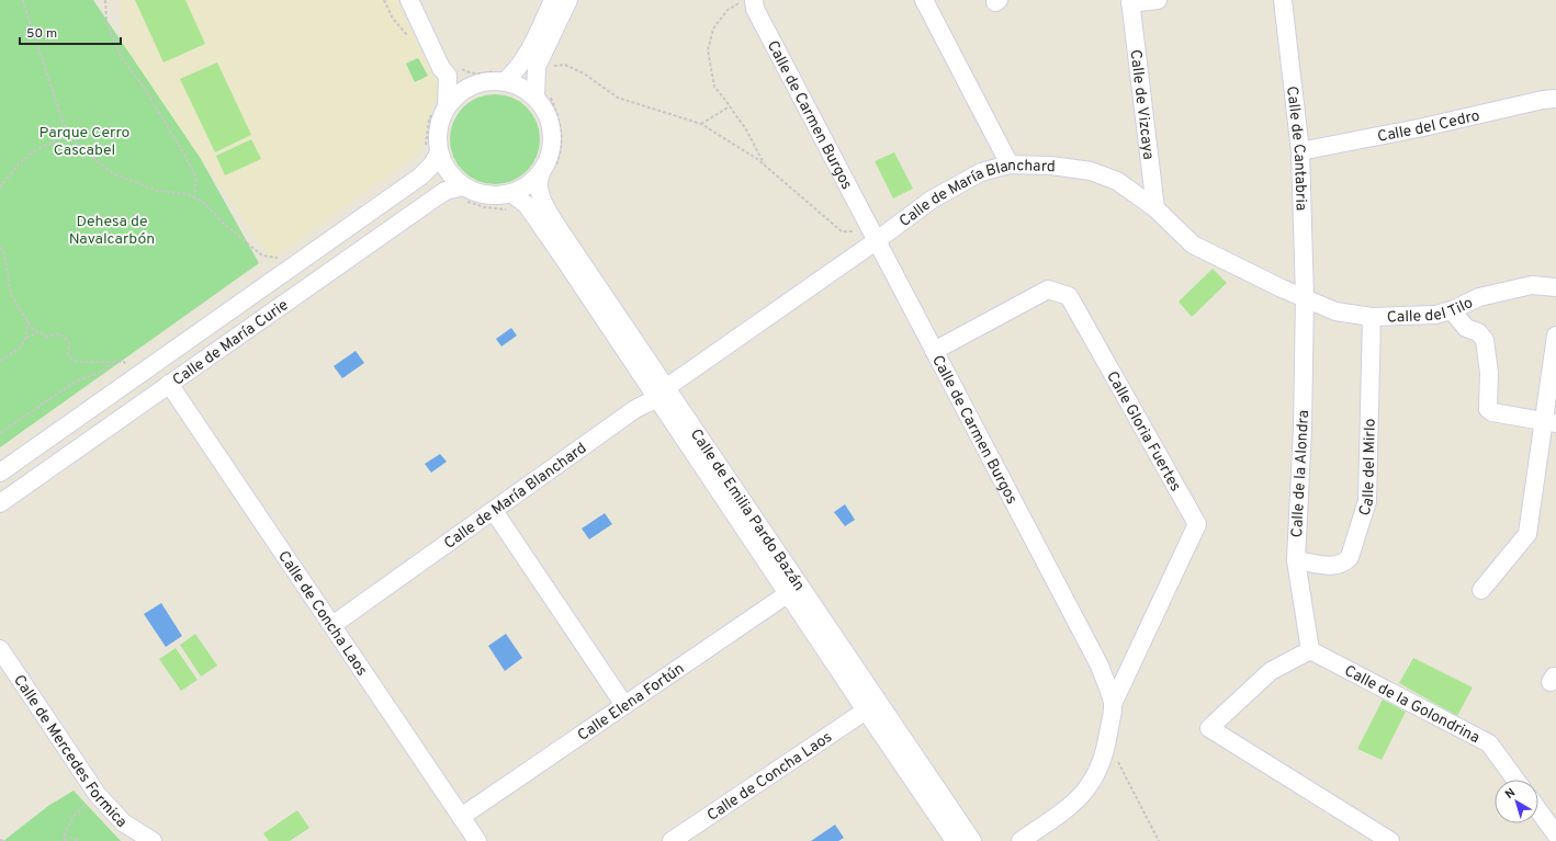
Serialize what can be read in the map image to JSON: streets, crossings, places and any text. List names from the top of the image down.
{
  "streets": {
    "street": [
      "Calle de Vizcaya",
      "Calle de Carmen Burgos",
      "Calle del Cedro",
      "Calle de Cantabria",
      "Calle de María Blanchard",
      "Calle del Tilo",
      "Calle de María Curie",
      "Calle Gloria Fuertes",
      "Calle del Mirlo",
      "Calle de la Alondra",
      "Calle de Emilia Pardo Bazán",
      "Calle de Concha Laos",
      "Calle Elena Fortún",
      "Calle de la Golondrina",
      "Calle de Mercedes Formica"
    ]
  },
  "crossings": [
    ["Calle de Vizcaya", "Calle de María Blanchard"],
    ["Calle de Carmen Burgos", "Calle de María Blanchard"],
    ["Calle de Carmen Burgos", "Calle Gloria Fuertes"],
    ["Calle del Cedro", "Calle de Cantabria"],
    ["Calle de Cantabria", "Calle de María Blanchard"],
    ["Calle de Cantabria", "Calle del Tilo"],
    ["Calle de Cantabria", "Calle de la Alondra"],
    ["Calle de María Blanchard", "Calle del Tilo"],
    ["Calle de María Blanchard", "Calle de la Alondra"],
    ["Calle de María Blanchard", "Calle de Emilia Pardo Bazán"],
    ["Calle de María Blanchard", "Calle de Concha Laos"],
    ["Calle del Tilo", "Calle del Mirlo"],
    ["Calle del Tilo", "Calle de la Alondra"],
    ["Calle de María Curie", "Calle de Emilia Pardo Bazán"],
    ["Calle de María Curie", "Calle de Concha Laos"],
    ["Calle del Mirlo", "Calle de la Alondra"],
    ["Calle de la Alondra", "Calle de la Golondrina"],
    ["Calle de Emilia Pardo Bazán", "Calle de Concha Laos"],
    ["Calle de Emilia Pardo Bazán", "Calle Elena Fortún"],
    ["Calle de Concha Laos", "Calle Elena Fortún"]
  ],
  "parks": ["Parque Cerro Cascabel", "Dehesa de Navalcarbón"],
  "scale_bar": "50 m",
  "north": "top left"
}
